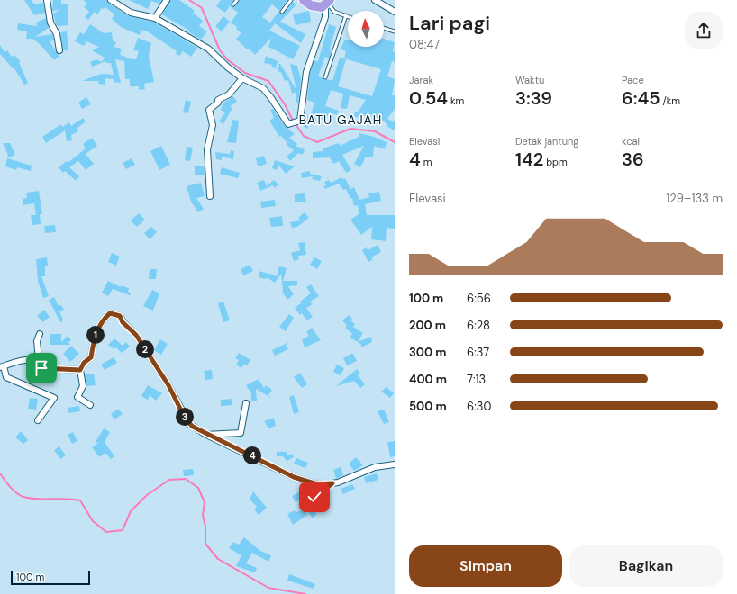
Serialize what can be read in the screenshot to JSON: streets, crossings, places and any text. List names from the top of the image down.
{
  "districts": ["BATU GAJAH"],
  "scale_bar": "100 m",
  "north": "top",
  "page": {
    "heading": ["Lari pagi", "08:47"],
    "stats": [
      ["Jarak", "0.54 km"],
      ["Waktu", "3:39"],
      ["Pace", "6:45 /km"],
      ["Elevasi", "4 m"],
      ["Detak jantung", "142 bpm"],
      ["kcal", "36"]
    ],
    "chart": ["Elevasi", "129–133 m"],
    "list": [
      {
        "name": "100 m",
        "note": "6:56"
      },
      {
        "name": "200 m",
        "note": "6:28"
      },
      {
        "name": "300 m",
        "note": "6:37"
      },
      {
        "name": "400 m",
        "note": "7:13"
      },
      {
        "name": "500 m",
        "note": "6:30"
      }
    ],
    "pins": [
      "1",
      "2",
      "3",
      "4"
    ],
    "buttons": ["Simpan", "Bagikan"],
    "scale": "100 m"
  }
}
